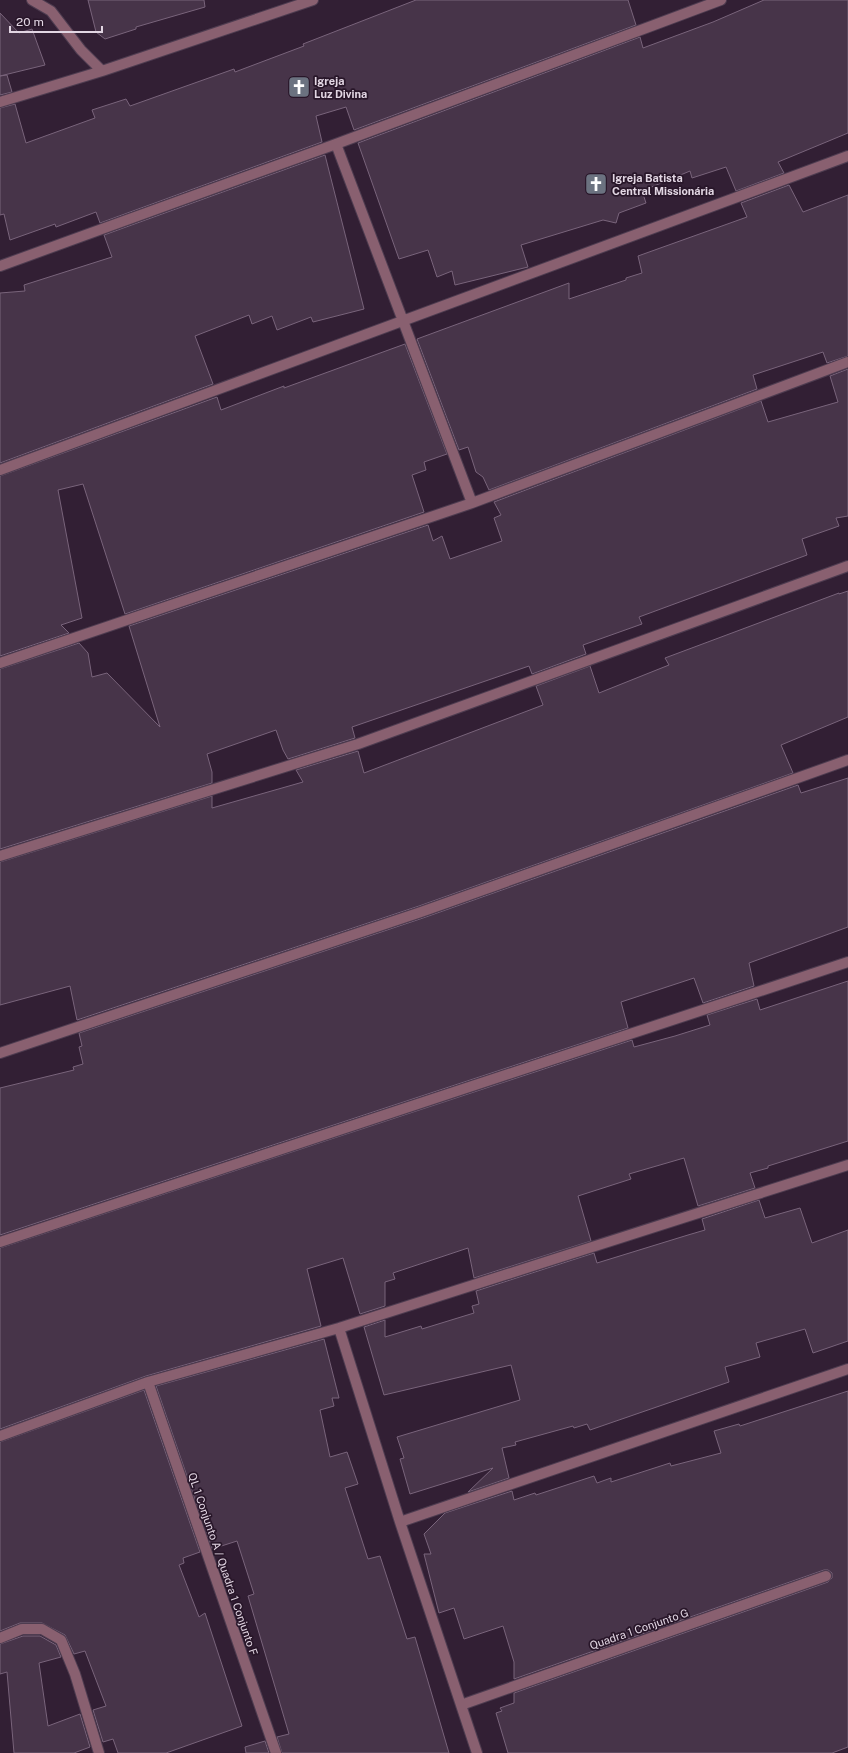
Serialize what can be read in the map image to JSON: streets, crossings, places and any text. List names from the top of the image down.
{
  "streets": {
    "street": ["QL 1 Conjunto A / Quadra 1 Conjunto F", "Quadra 1 Conjunto G"]
  },
  "places": {
    "church": ["Igreja Luz Divina", "Igreja Batista Central Missionária"]
  },
  "scale_bar": "20 m"
}
